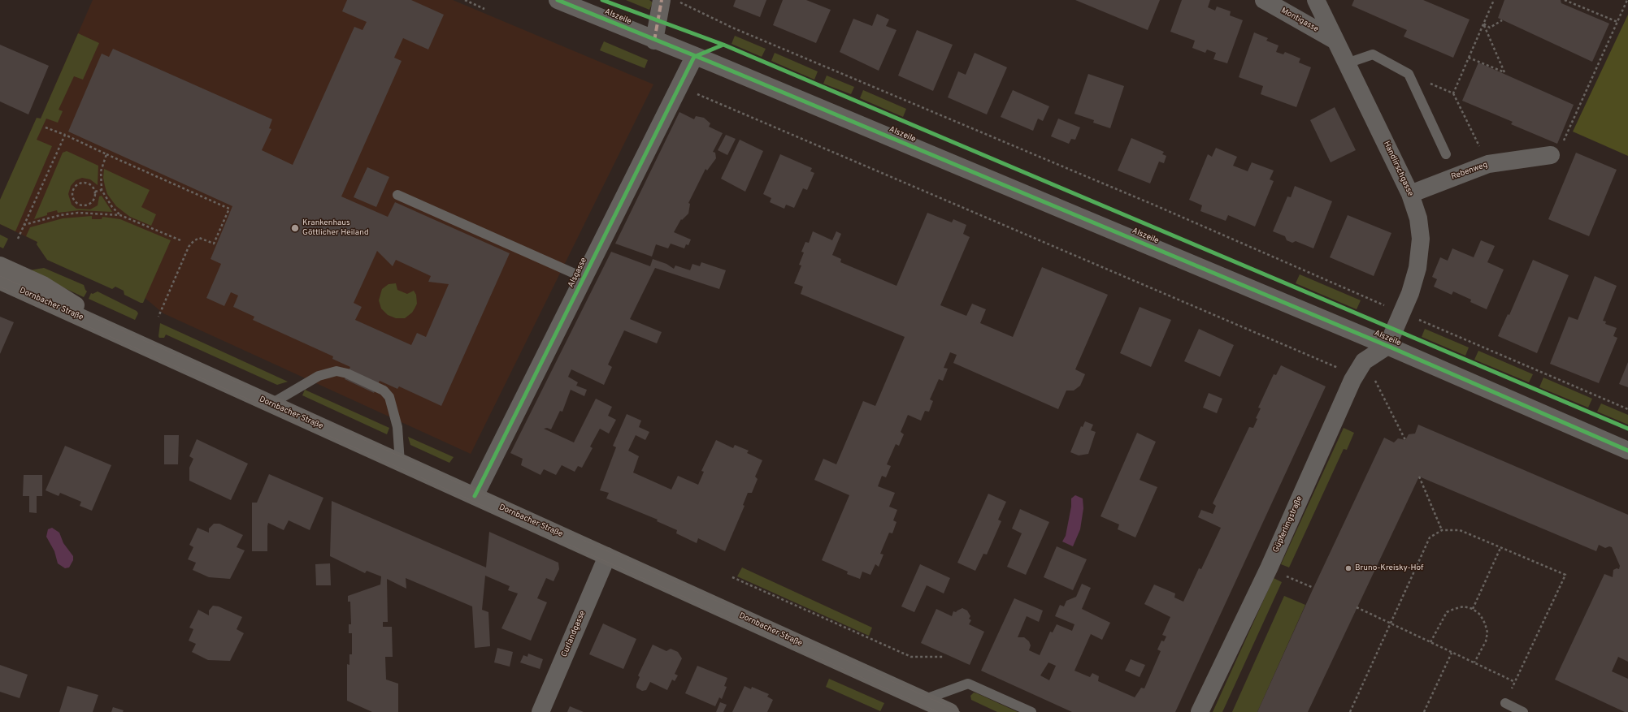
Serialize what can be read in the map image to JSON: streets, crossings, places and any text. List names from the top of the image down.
{
  "streets": {
    "main road": ["Dornbacher Straße"],
    "street": [
      "Alszeile",
      "Montigasse",
      "Handlirschgasse",
      "Rebenweg",
      "Alsgasse",
      "Güpferlingstraße",
      "Curlandgasse"
    ]
  },
  "crossings": [
    ["Alszeile", "Handlirschgasse"],
    ["Alszeile", "Alsgasse"],
    ["Alszeile", "Güpferlingstraße"],
    ["Montigasse", "Handlirschgasse"],
    ["Handlirschgasse", "Rebenweg"],
    ["Handlirschgasse", "Güpferlingstraße"],
    ["Alsgasse", "Dornbacher Straße"],
    ["Dornbacher Straße", "Curlandgasse"]
  ],
  "places": ["Krankenhaus Göttlicher Heiland", "Bruno-Kreisky-Hof"]
}
